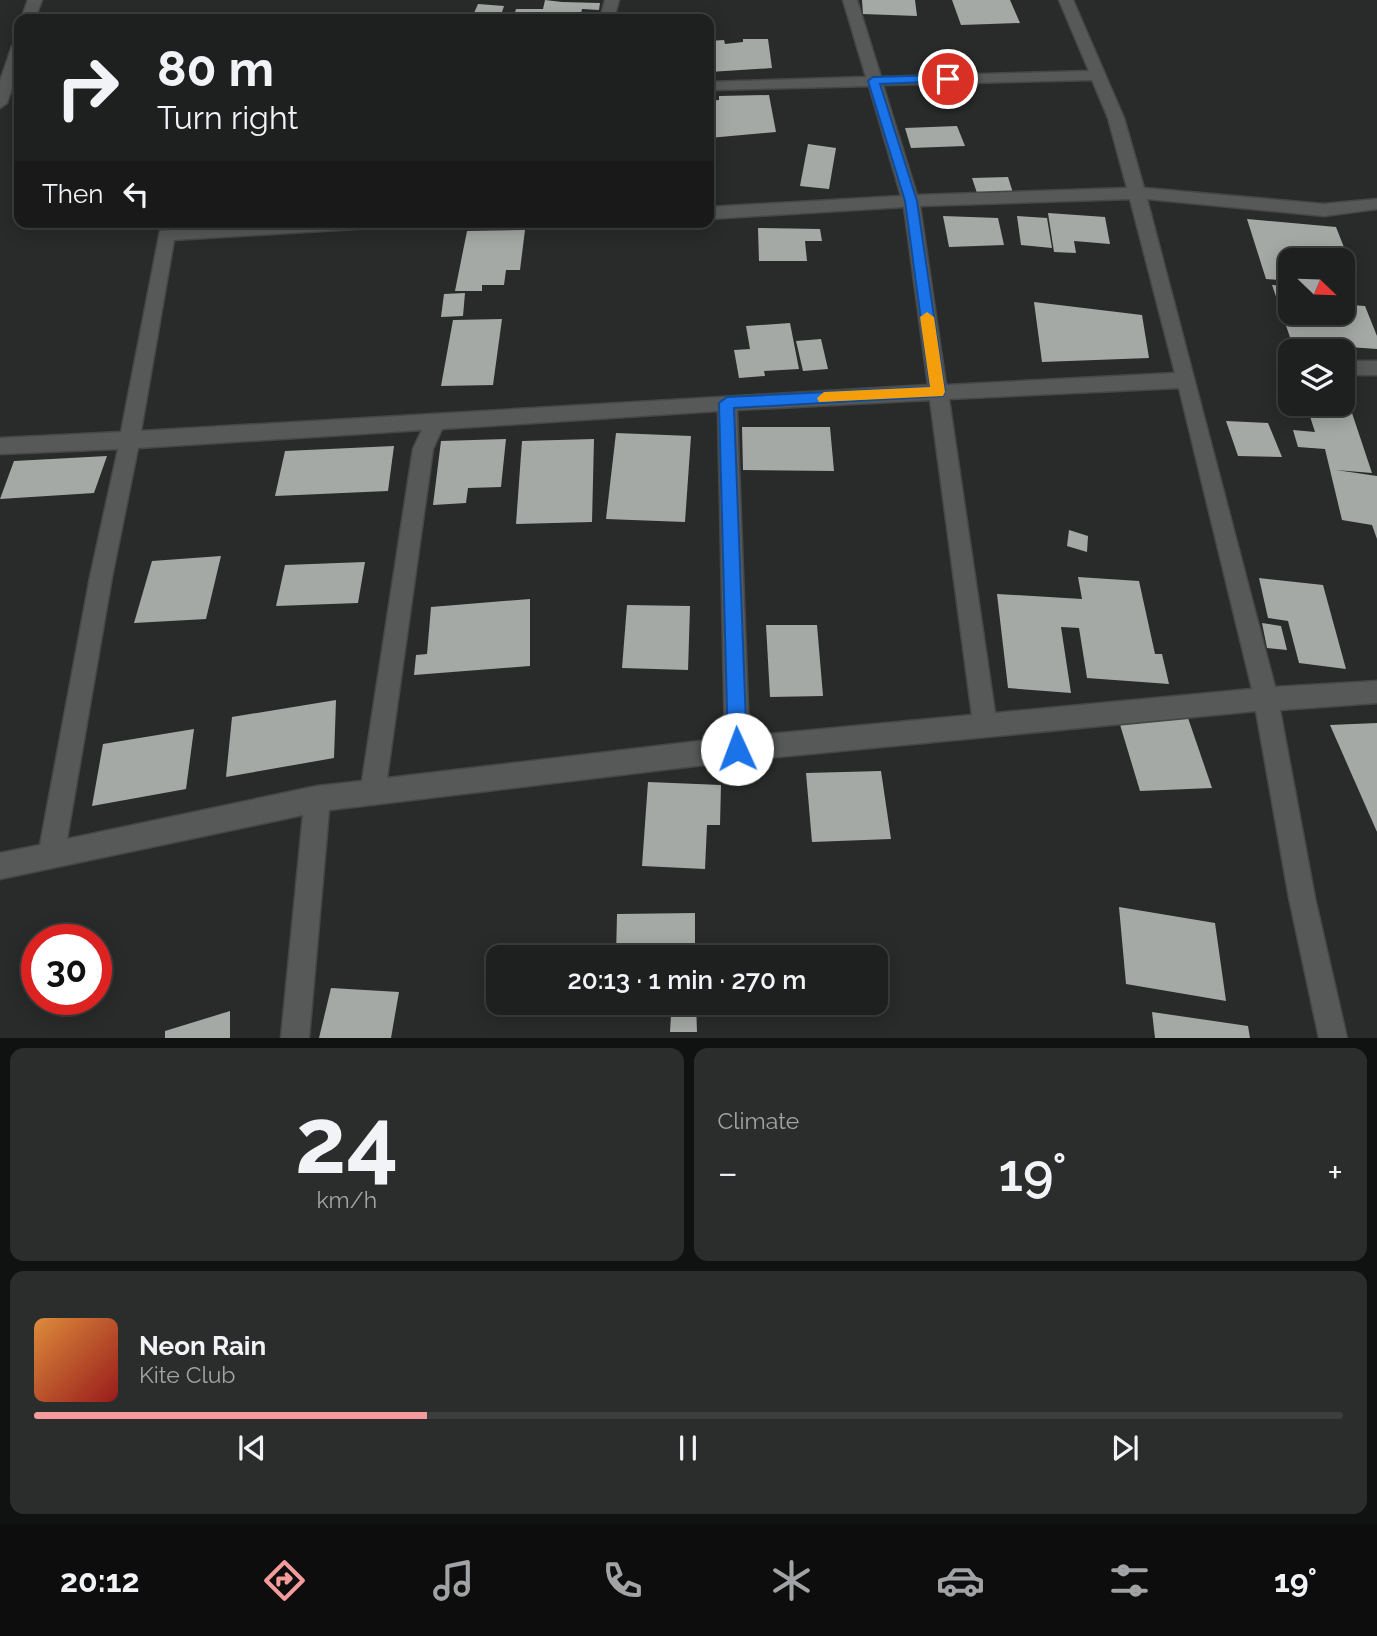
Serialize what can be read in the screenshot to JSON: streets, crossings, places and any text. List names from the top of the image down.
{
  "north": "bottom right",
  "page": {
    "turn": ["80 m", "Turn right"],
    "then": "Then",
    "limit": "30",
    "trip": "20:13 · 1 min · 270 m",
    "tile": [
      ["24", "km/h"],
      "Climate"
    ],
    "heat": ["−", "19°", "+"],
    "song": ["Neon Rain", "Kite Club"],
    "tabs": ["20:12", "19°"]
  }
}
